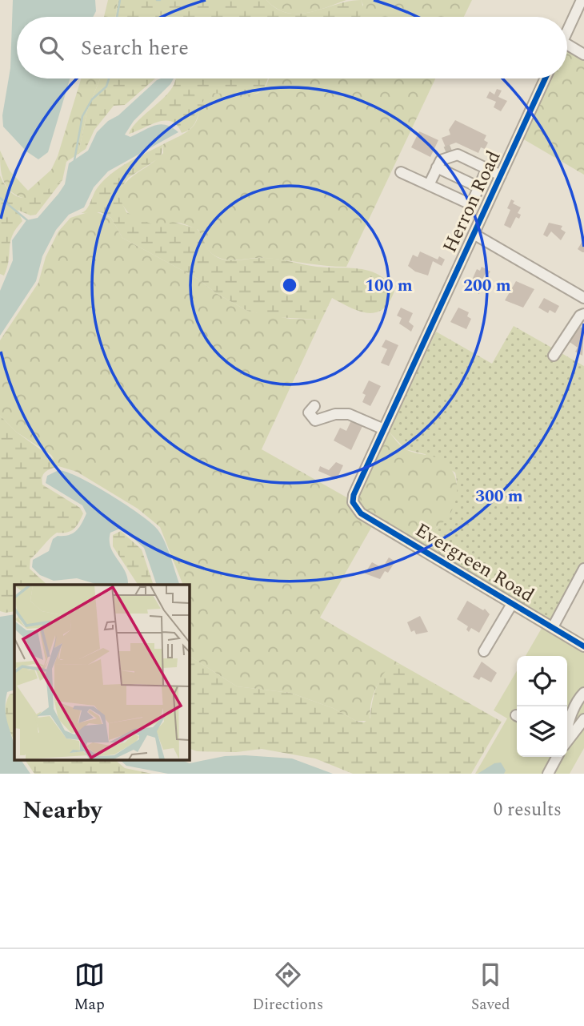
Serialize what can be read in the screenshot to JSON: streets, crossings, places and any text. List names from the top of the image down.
{
  "streets": {
    "street": ["Herron Road", "Evergreen Road"]
  },
  "crossings": [
    ["Herron Road", "Evergreen Road"]
  ],
  "page": {
    "search": "Search here",
    "heading": ["Nearby", "0 results"],
    "nav": ["Map", "Directions", "Saved"]
  },
  "rings": ["100 m", "200 m", "300 m"]
}
